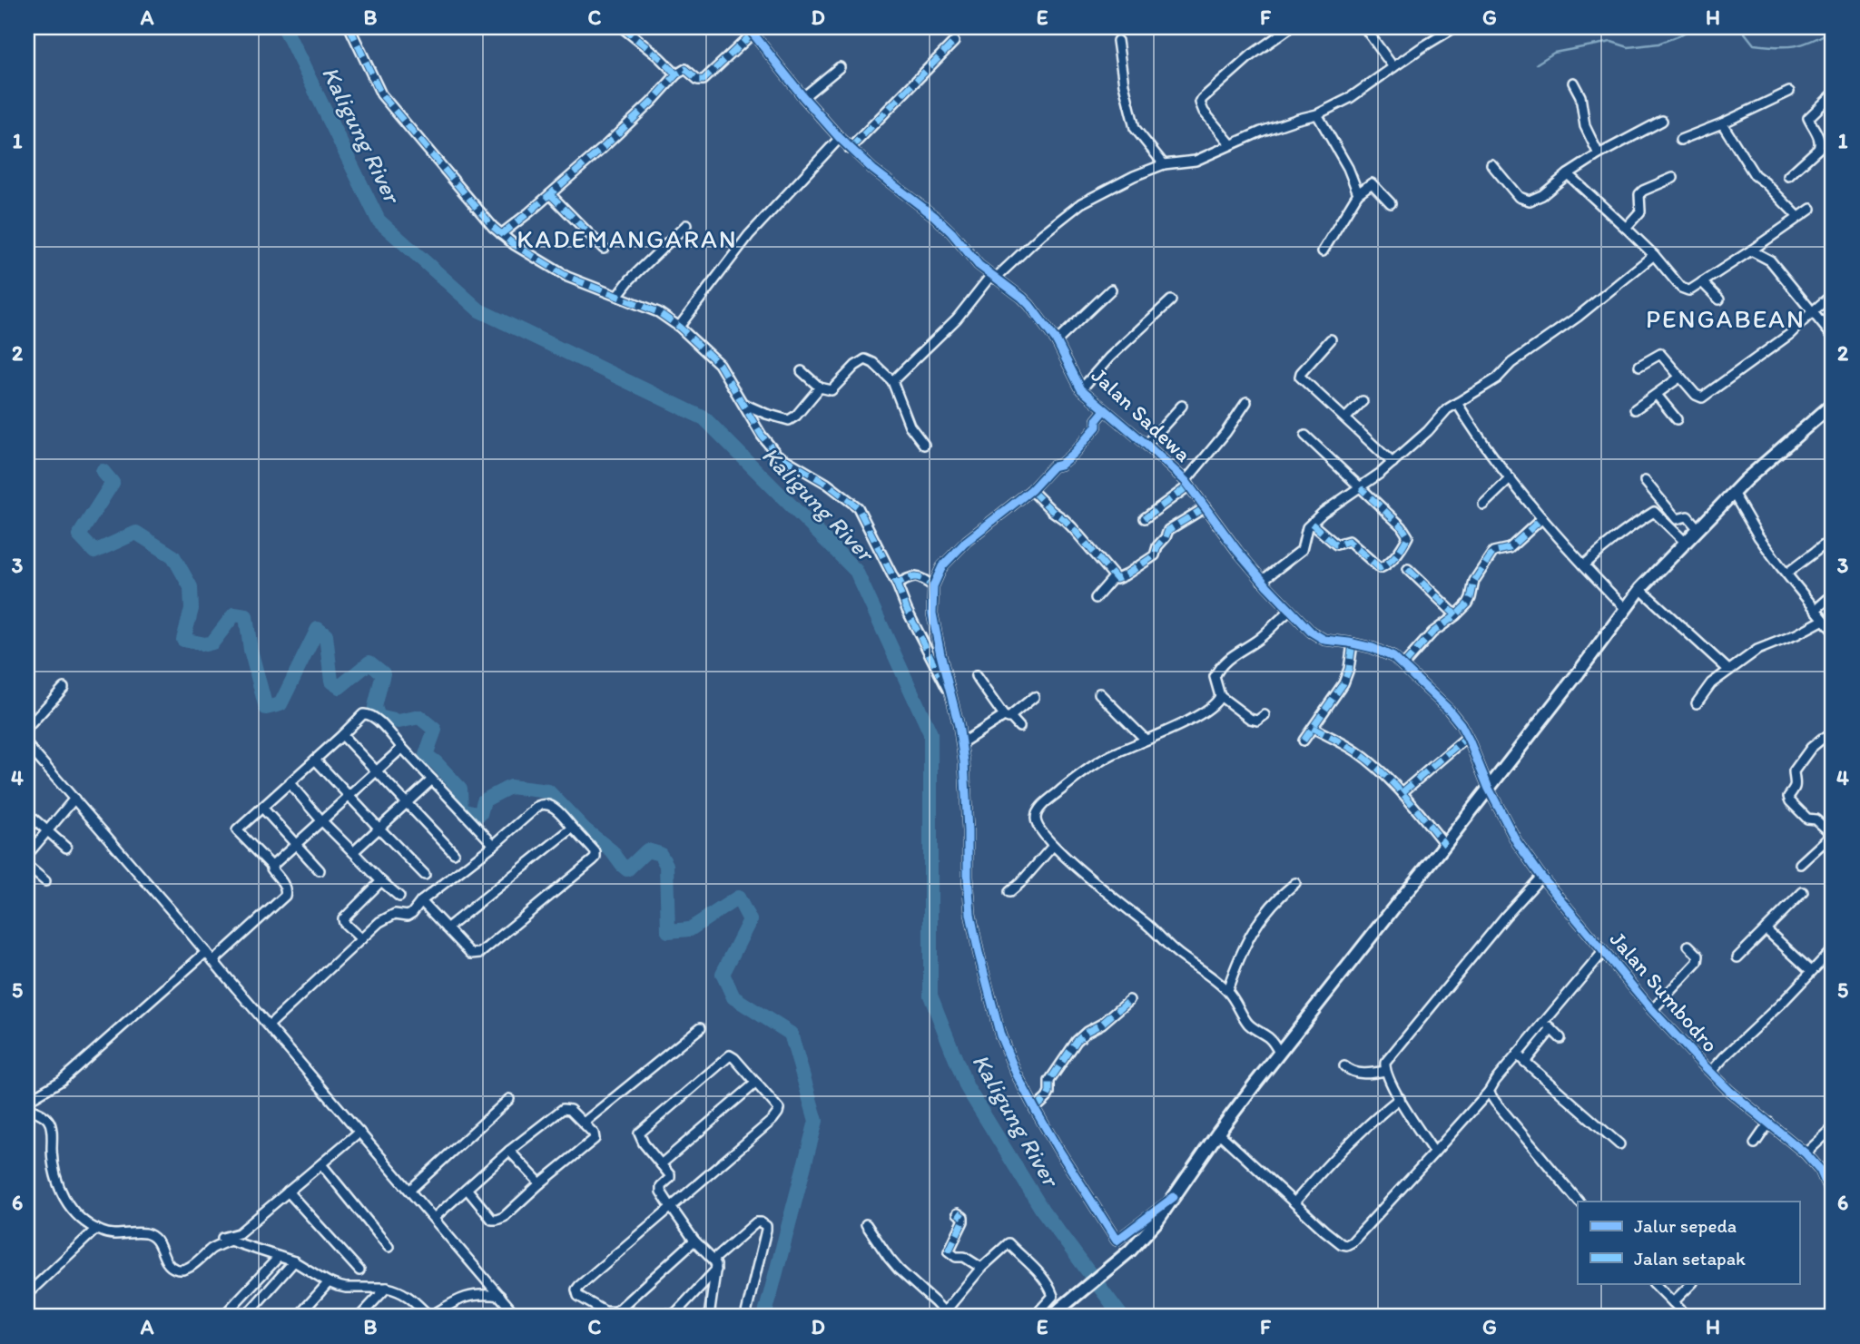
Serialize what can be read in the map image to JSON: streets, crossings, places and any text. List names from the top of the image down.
{
  "streets": {
    "street": ["Jalan Sadewa", "Jalan Sumbodro"]
  },
  "crossings": [
    ["Jalan Sadewa", "Jalan Sumbodro"]
  ],
  "districts": ["KADEMANGARAN", "PENGABEAN"],
  "water": ["Kaligung River"],
  "legend": ["Jalur sepeda", "Jalan setapak"],
  "grid": {
    "columns": [
      "A",
      "B",
      "C",
      "D",
      "E",
      "F",
      "G",
      "H"
    ],
    "rows": [
      "1",
      "2",
      "3",
      "4",
      "5",
      "6"
    ]
  }
}
